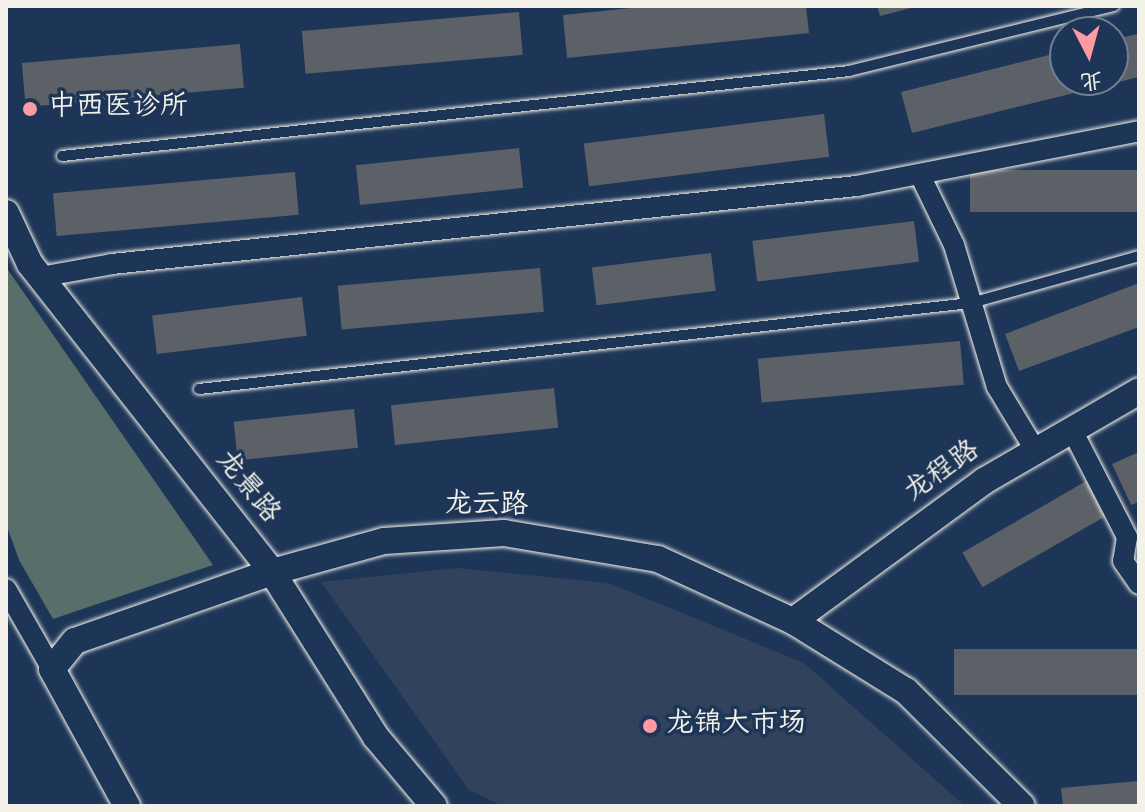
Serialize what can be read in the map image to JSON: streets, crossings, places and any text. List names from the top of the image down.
{
  "streets": {
    "street": ["龙程路", "龙景路", "龙云路"]
  },
  "crossings": [
    ["龙程路", "龙云路"],
    ["龙景路", "龙云路"]
  ],
  "places": ["中西医诊所", "龙锦大市场"],
  "north": "bottom"
}
